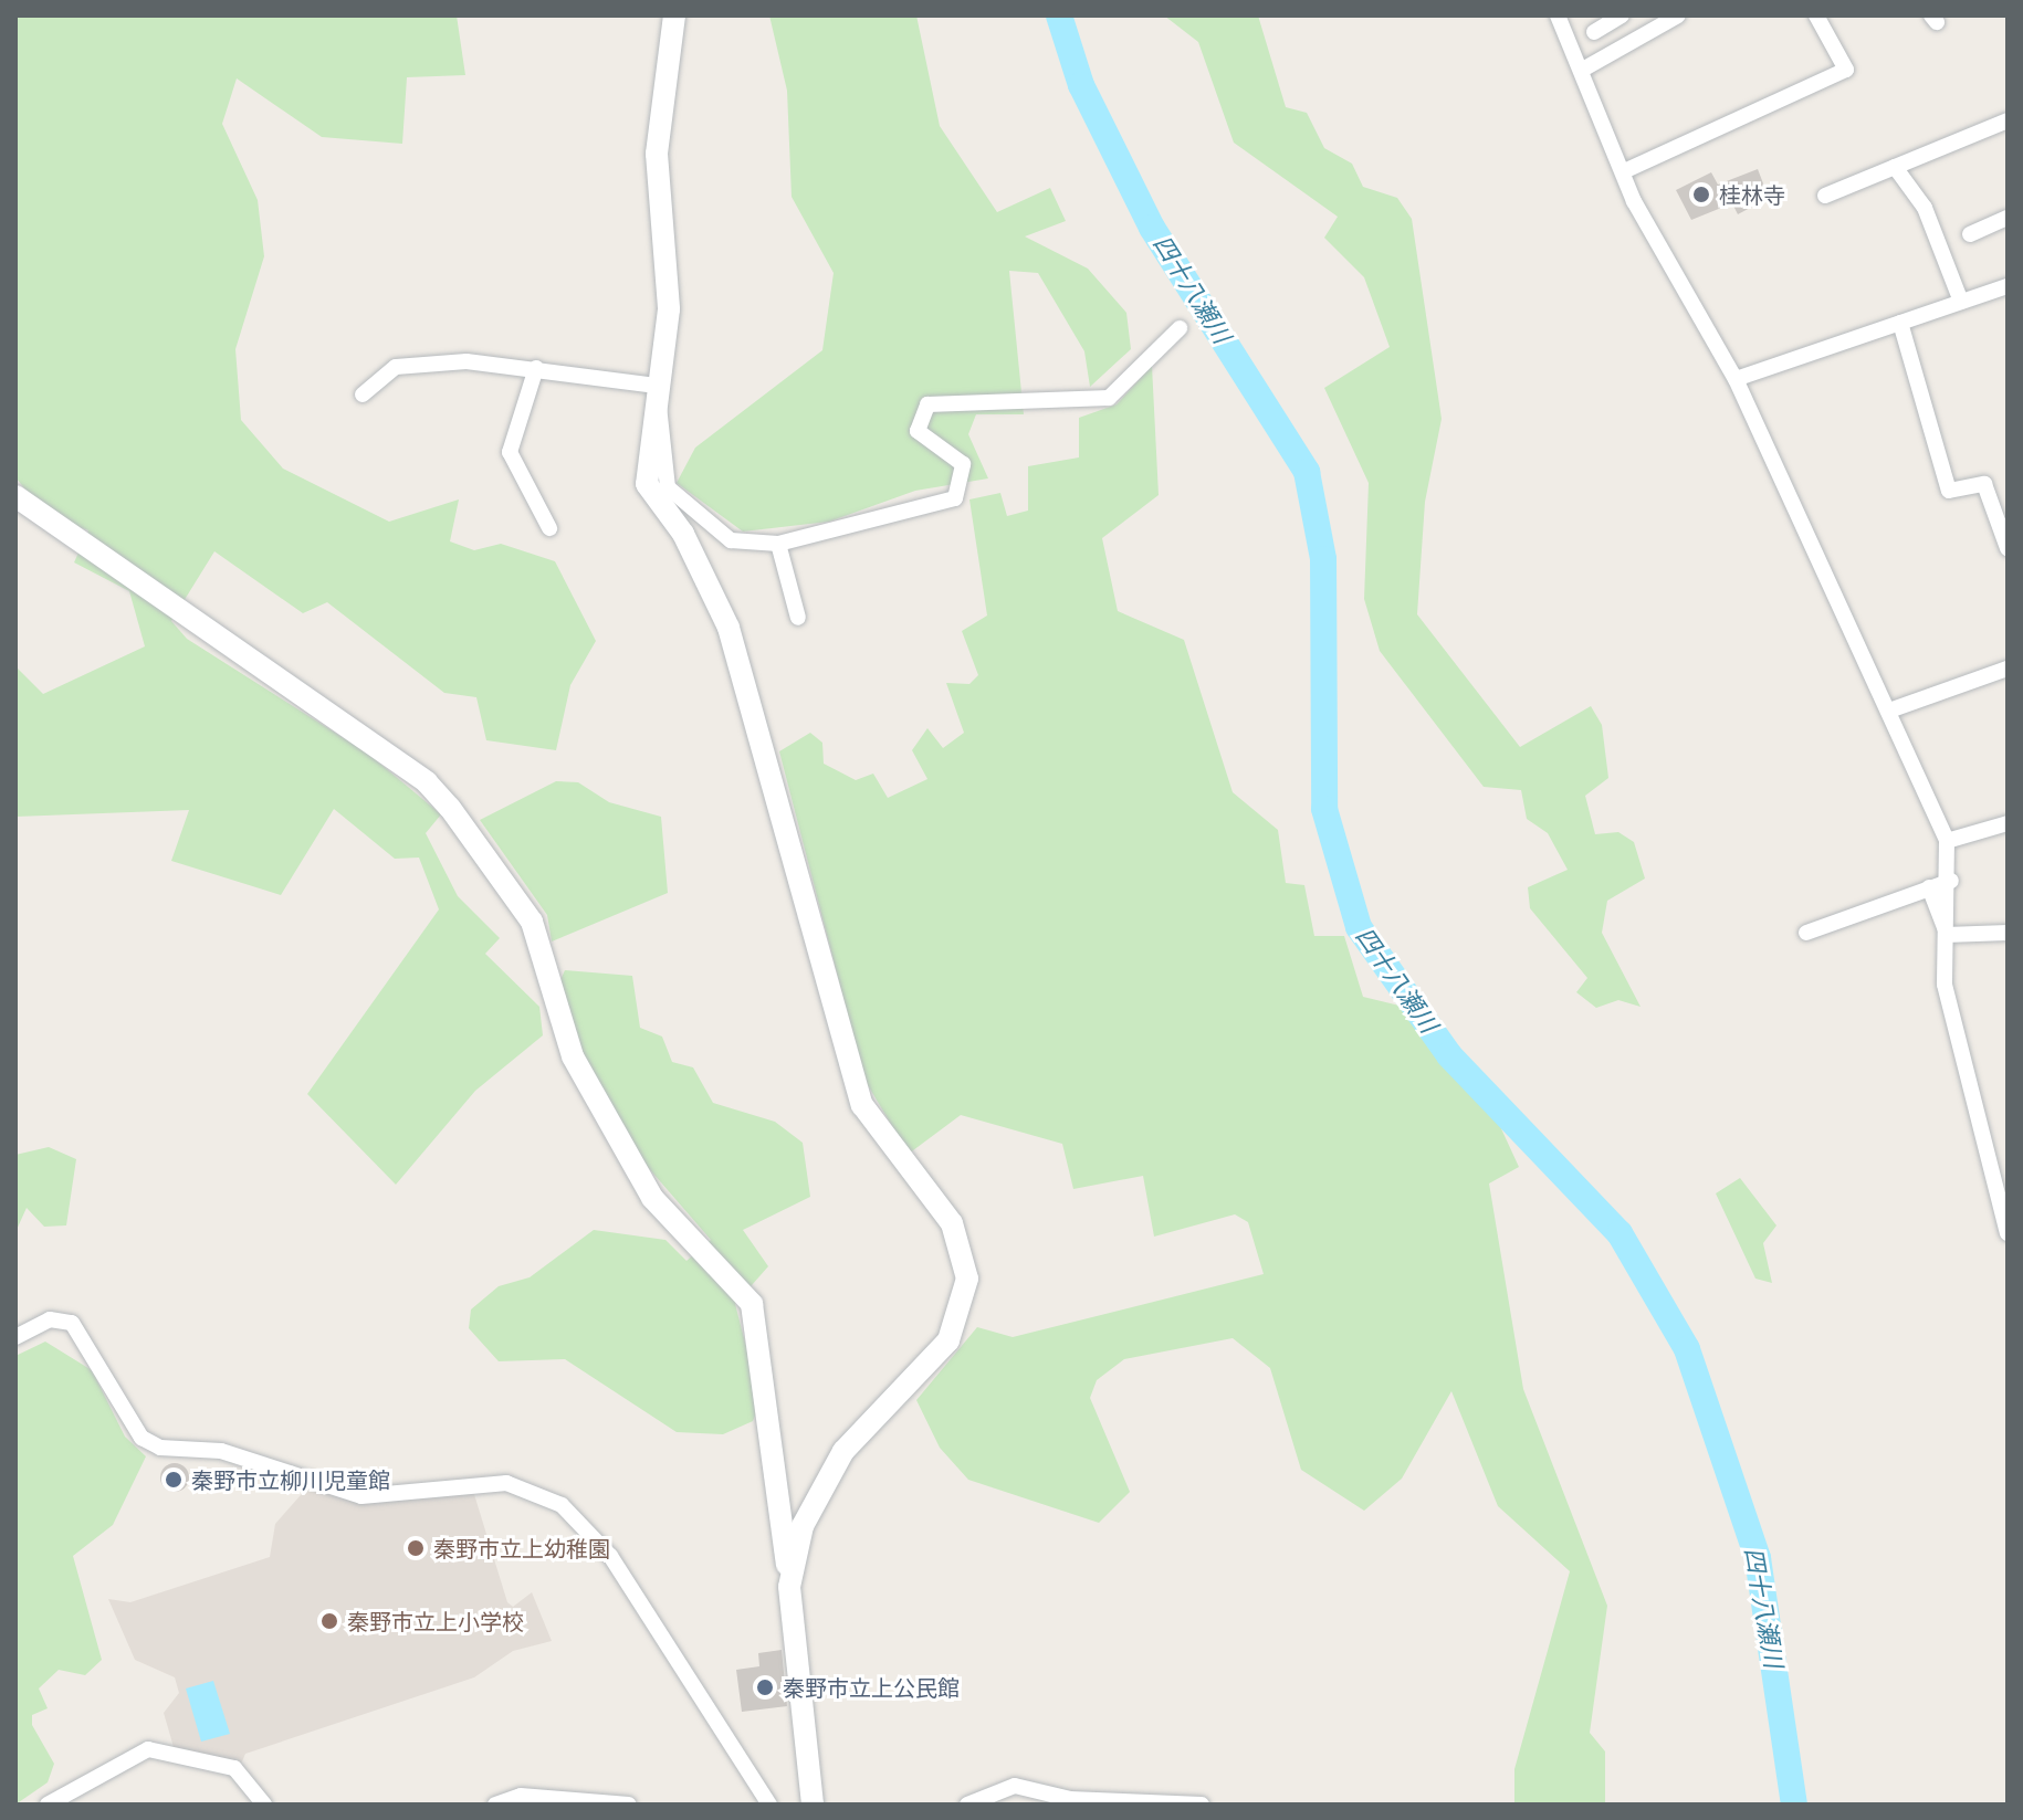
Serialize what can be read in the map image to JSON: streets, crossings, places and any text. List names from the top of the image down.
{
  "water": ["四十八瀬川"],
  "places": [
    "桂林寺",
    "秦野市立柳川児童館",
    "秦野市立上幼稚園",
    "秦野市立上小学校",
    "秦野市立上公民館"
  ]
}
